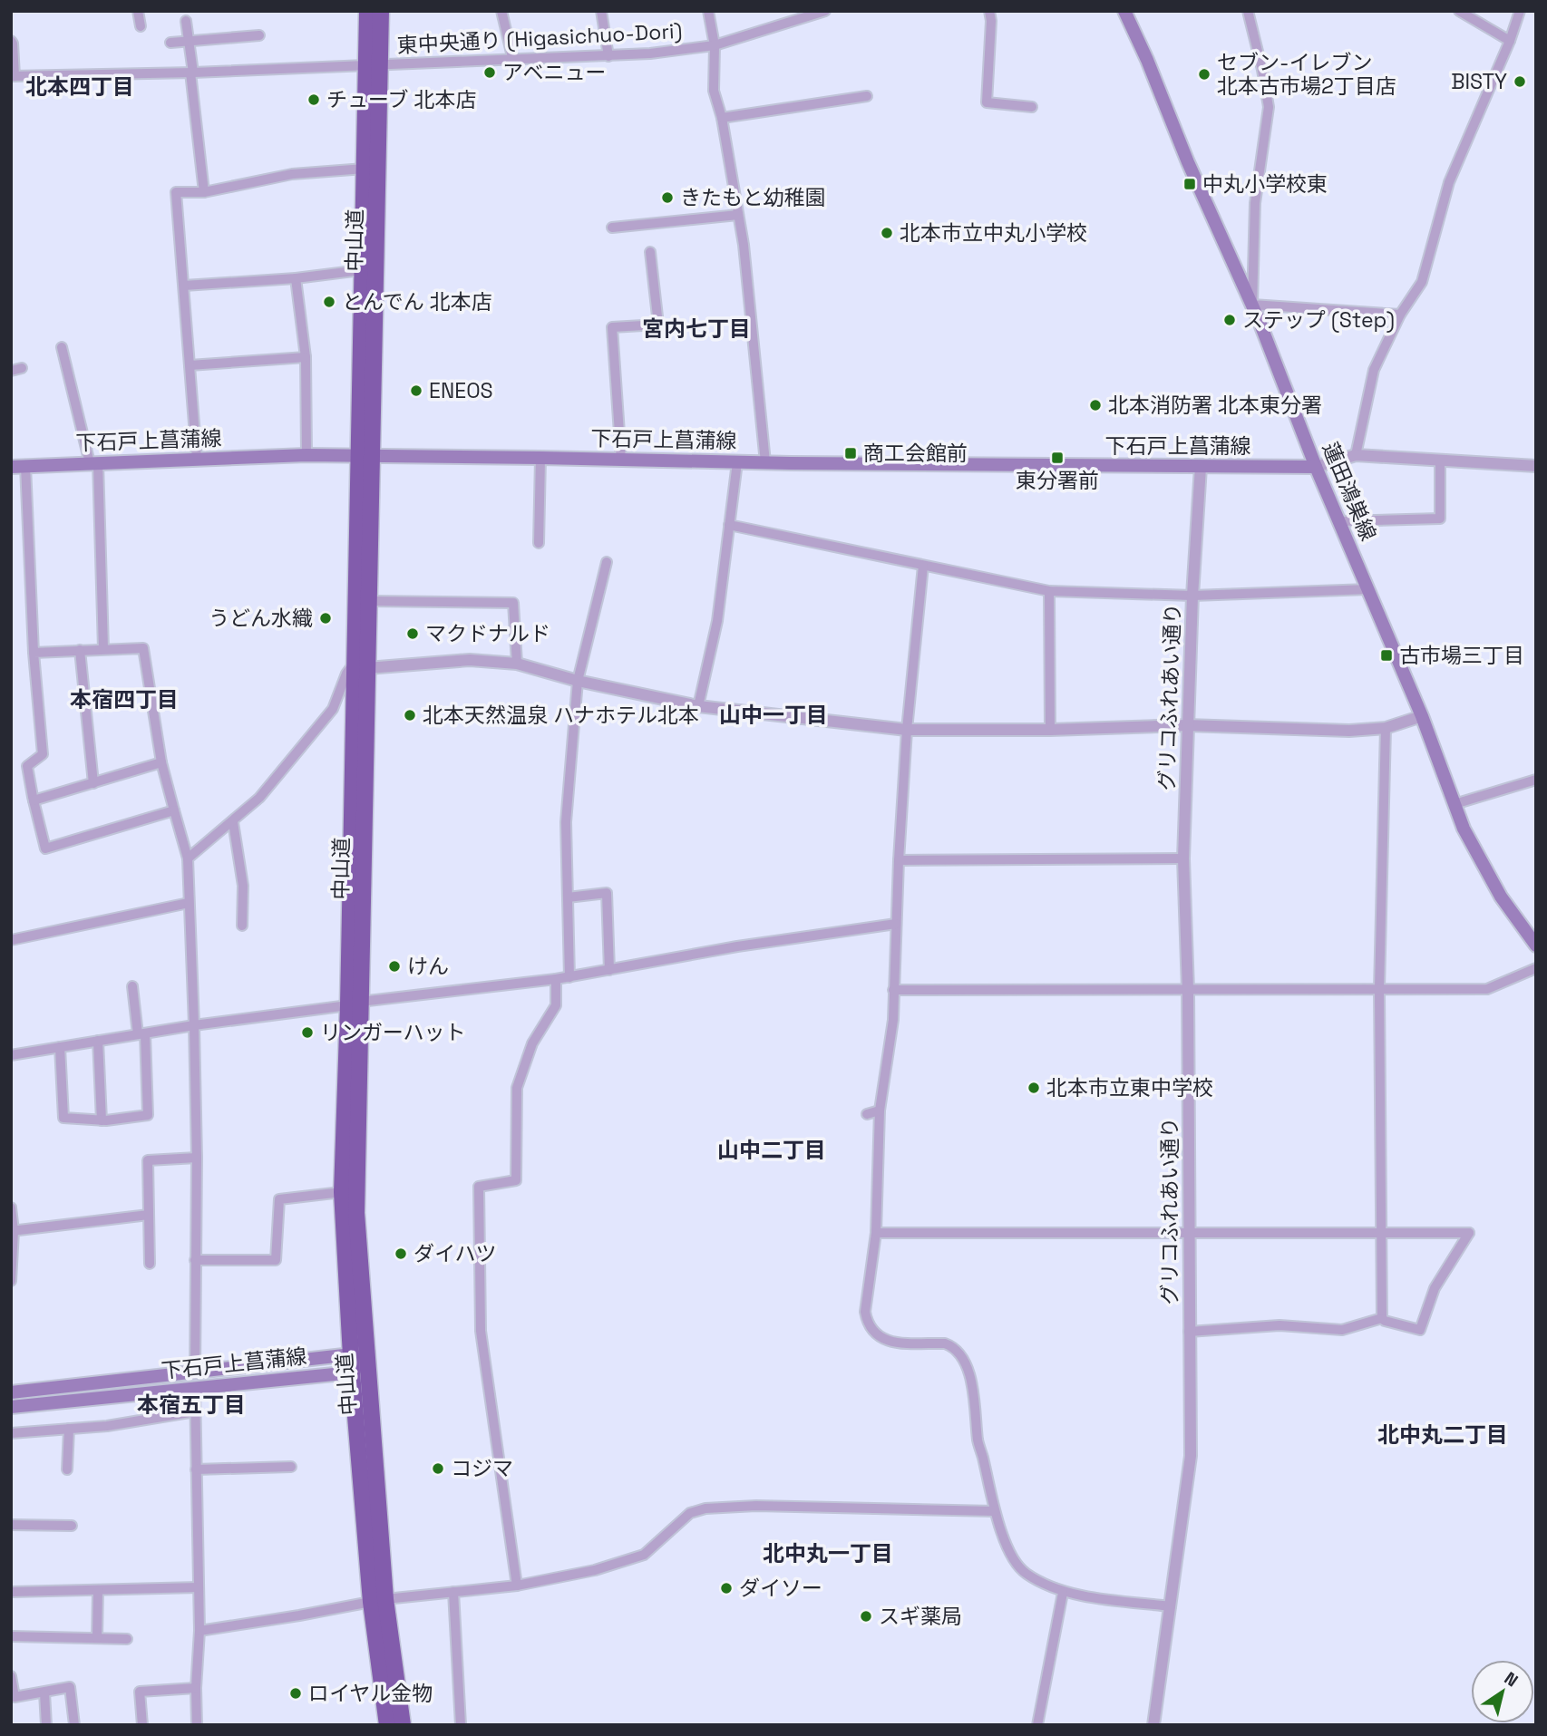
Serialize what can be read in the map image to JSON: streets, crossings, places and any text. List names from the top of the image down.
{
  "streets": {
    "highway": ["中山道"],
    "main road": ["下石戸上菖蒲線", "蓮田鴻巣線"],
    "street": ["東中央通り (Higasichuo-Dori)", "グリコふれあい通り"]
  },
  "crossings": [
    ["東中央通り (Higasichuo-Dori)", "中山道"],
    ["中山道", "下石戸上菖蒲線"],
    ["下石戸上菖蒲線", "蓮田鴻巣線"],
    ["下石戸上菖蒲線", "グリコふれあい通り"]
  ],
  "districts": [
    "北本四丁目",
    "宮内七丁目",
    "本宿四丁目",
    "山中一丁目",
    "山中二丁目",
    "本宿五丁目",
    "北中丸二丁目",
    "北中丸一丁目"
  ],
  "places": {
    "other": [
      "アベニュー",
      "セブン-イレブン 北本古市場2丁目店",
      "BISTY",
      "チューブ 北本店",
      "きたもと幼稚園",
      "北本市立中丸小学校",
      "とんでん 北本店",
      "ステップ (Step)",
      "ENEOS",
      "北本消防署 北本東分署",
      "うどん水織",
      "マクドナルド",
      "北本天然温泉 ハナホテル北本",
      "けん",
      "リンガーハット",
      "北本市立東中学校",
      "ダイハツ",
      "コジマ",
      "ダイソー",
      "スギ薬局",
      "ロイヤル金物"
    ],
    "transit": [
      "中丸小学校東",
      "商工会館前",
      "東分署前",
      "古市場三丁目"
    ]
  },
  "north": "top right"
}
